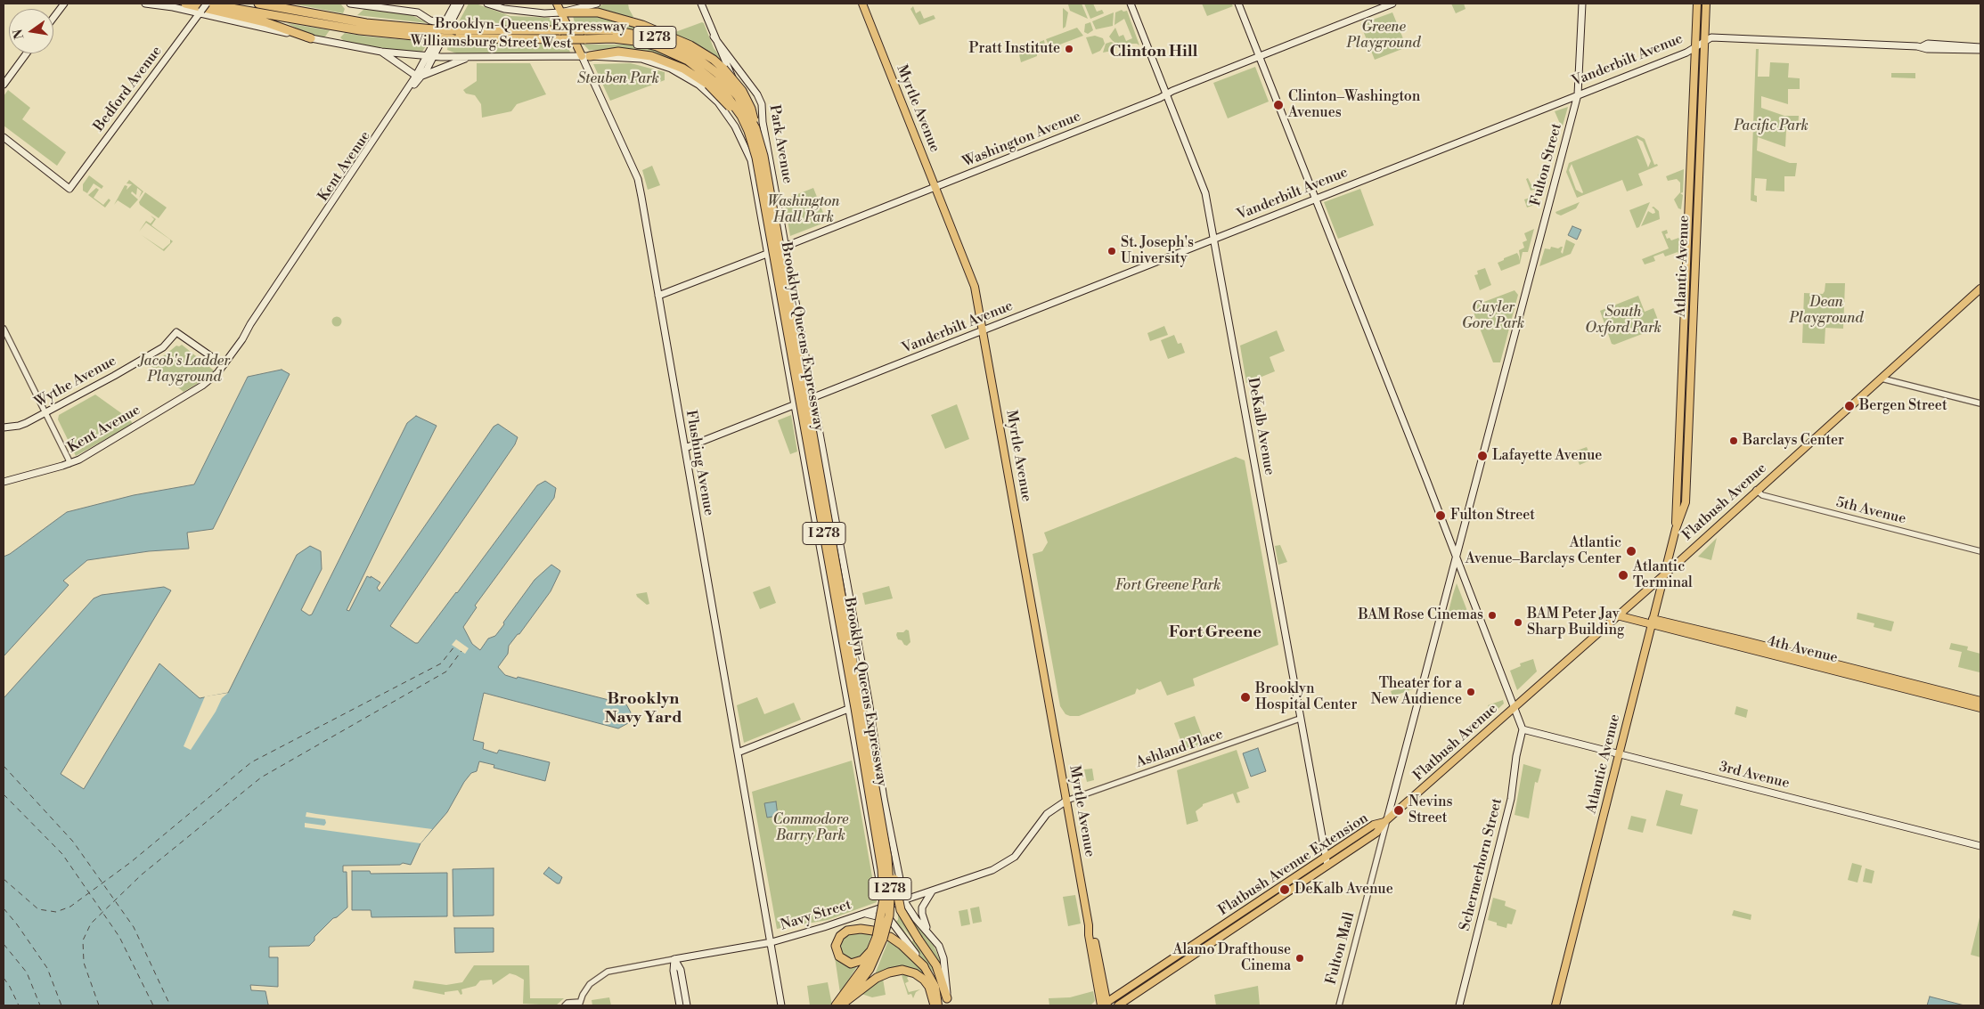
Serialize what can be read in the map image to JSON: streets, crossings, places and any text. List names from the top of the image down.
{
  "streets": {
    "highway": ["Brooklyn-Queens Expressway", "I 278"],
    "main road": [
      "Williamsburg Street West",
      "Vanderbilt Avenue",
      "Bedford Avenue",
      "Myrtle Avenue",
      "Washington Avenue",
      "Park Avenue",
      "Fulton Street",
      "Kent Avenue",
      "Atlantic Avenue",
      "Wythe Avenue",
      "DeKalb Avenue",
      "Flushing Avenue",
      "Flatbush Avenue",
      "4th Avenue",
      "3rd Avenue",
      "Flatbush Avenue Extension",
      "Schermerhorn Street",
      "Navy Street"
    ],
    "street": ["5th Avenue", "Ashland Place", "Fulton Mall"]
  },
  "crossings": [
    ["Brooklyn-Queens Expressway", "Williamsburg Street West"],
    ["Brooklyn-Queens Expressway", "Bedford Avenue"],
    ["Brooklyn-Queens Expressway", "Kent Avenue"],
    ["Williamsburg Street West", "Bedford Avenue"],
    ["Williamsburg Street West", "Park Avenue"],
    ["Williamsburg Street West", "Kent Avenue"],
    ["Williamsburg Street West", "Flushing Avenue"],
    ["Vanderbilt Avenue", "Myrtle Avenue"],
    ["Vanderbilt Avenue", "Park Avenue"],
    ["Vanderbilt Avenue", "Fulton Street"],
    ["Vanderbilt Avenue", "Atlantic Avenue"],
    ["Vanderbilt Avenue", "DeKalb Avenue"],
    ["Vanderbilt Avenue", "Flushing Avenue"],
    ["Myrtle Avenue", "Washington Avenue"],
    ["Myrtle Avenue", "Ashland Place"],
    ["Myrtle Avenue", "Flatbush Avenue Extension"],
    ["Myrtle Avenue", "Navy Street"],
    ["Washington Avenue", "Park Avenue"],
    ["Washington Avenue", "DeKalb Avenue"],
    ["Washington Avenue", "Flushing Avenue"],
    ["Park Avenue", "Navy Street"],
    ["Fulton Street", "Flatbush Avenue"],
    ["Fulton Street", "Flatbush Avenue Extension"],
    ["Fulton Street", "Fulton Mall"],
    ["Kent Avenue", "Wythe Avenue"],
    ["Atlantic Avenue", "Flatbush Avenue"],
    ["Atlantic Avenue", "4th Avenue"],
    ["Atlantic Avenue", "3rd Avenue"],
    ["DeKalb Avenue", "Ashland Place"],
    ["DeKalb Avenue", "Flatbush Avenue Extension"],
    ["Flushing Avenue", "Navy Street"],
    ["Flatbush Avenue", "5th Avenue"],
    ["Flatbush Avenue", "4th Avenue"],
    ["Flatbush Avenue", "Flatbush Avenue Extension"],
    ["Flatbush Avenue", "Fulton Mall"],
    ["Ashland Place", "Navy Street"],
    ["3rd Avenue", "Schermerhorn Street"],
    ["Flatbush Avenue Extension", "Fulton Mall"]
  ],
  "districts": ["Clinton Hill", "Fort Greene", "Brooklyn Navy Yard"],
  "parks": [
    "Greene Playground",
    "Steuben Park",
    "Pacific Park",
    "Washington Hall Park",
    "Dean Playground",
    "Cuyler Gore Park",
    "South Oxford Park",
    "Jacob's Ladder Playground",
    "Fort Greene Park",
    "Commodore Barry Park"
  ],
  "places": [
    "Pratt Institute",
    "Clinton–Washington Avenues",
    "St. Joseph's University",
    "Bergen Street",
    "Barclays Center",
    "Lafayette Avenue",
    "Fulton Street",
    "Atlantic Avenue–Barclays Center",
    "Atlantic Terminal",
    "BAM Rose Cinemas",
    "BAM Peter Jay Sharp Building",
    "Theater for a New Audience",
    "Brooklyn Hospital Center",
    "Nevins Street",
    "DeKalb Avenue",
    "Alamo Drafthouse Cinema"
  ],
  "north": "left"
}
